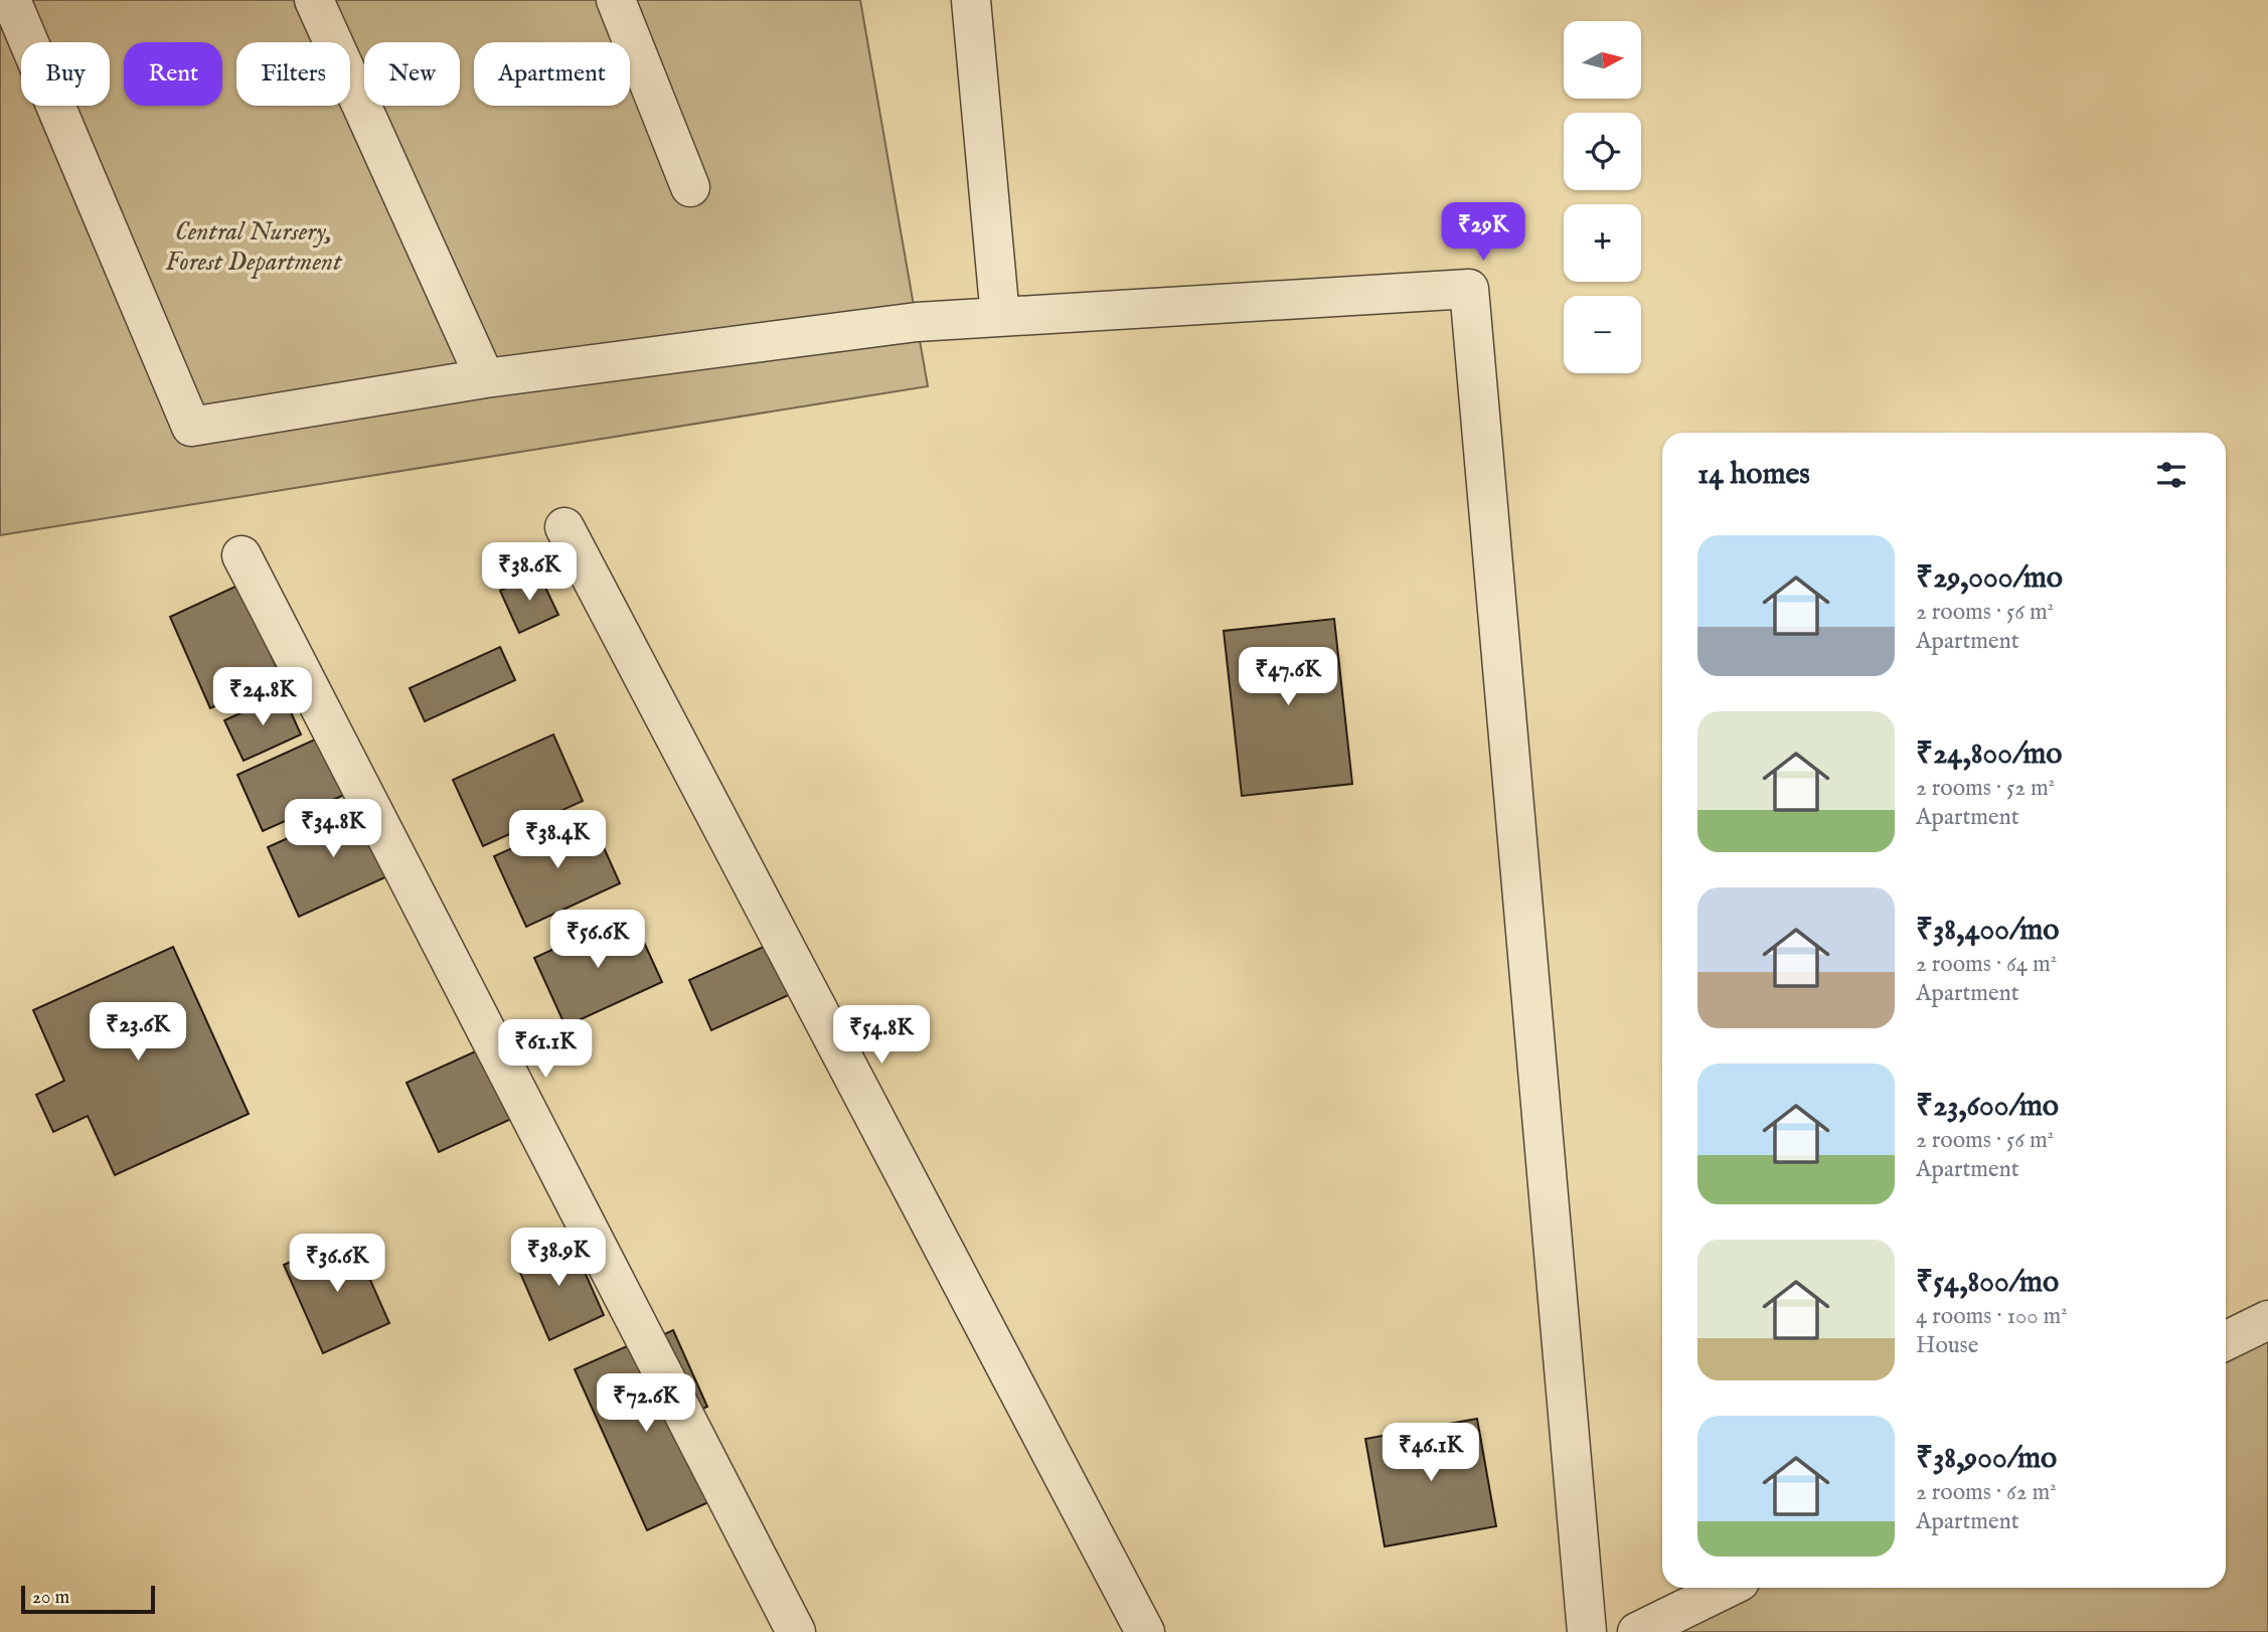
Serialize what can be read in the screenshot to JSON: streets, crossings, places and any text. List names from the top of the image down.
{
  "parks": ["Central Nursery, Forest Department"],
  "scale_bar": "20 m",
  "north": "right",
  "page": {
    "map_buttons": ["+", "−"],
    "chip": [
      "Buy",
      "Rent",
      "Filters",
      "New",
      "Apartment"
    ],
    "price": [
      "₹29K",
      "₹38.6K",
      "₹47.6K",
      "₹24.8K",
      "₹34.8K",
      "₹38.4K",
      "₹56.6K",
      "₹23.6K",
      "₹54.8K",
      "₹61.1K",
      "₹38.9K",
      "₹36.6K",
      "₹72.6K",
      "₹46.1K"
    ],
    "heading": "14 homes",
    "list": [
      {
        "name": "₹29,000/mo",
        "note": "2 rooms · 56 m² · Apartment"
      },
      {
        "name": "₹24,800/mo",
        "note": "2 rooms · 52 m² · Apartment"
      },
      {
        "name": "₹38,400/mo",
        "note": "2 rooms · 64 m² · Apartment"
      },
      {
        "name": "₹23,600/mo",
        "note": "2 rooms · 56 m² · Apartment"
      },
      {
        "name": "₹54,800/mo",
        "note": "4 rooms · 100 m² · House"
      },
      {
        "name": "₹38,900/mo",
        "note": "2 rooms · 62 m² · Apartment"
      }
    ],
    "scale": "20 m"
  }
}
